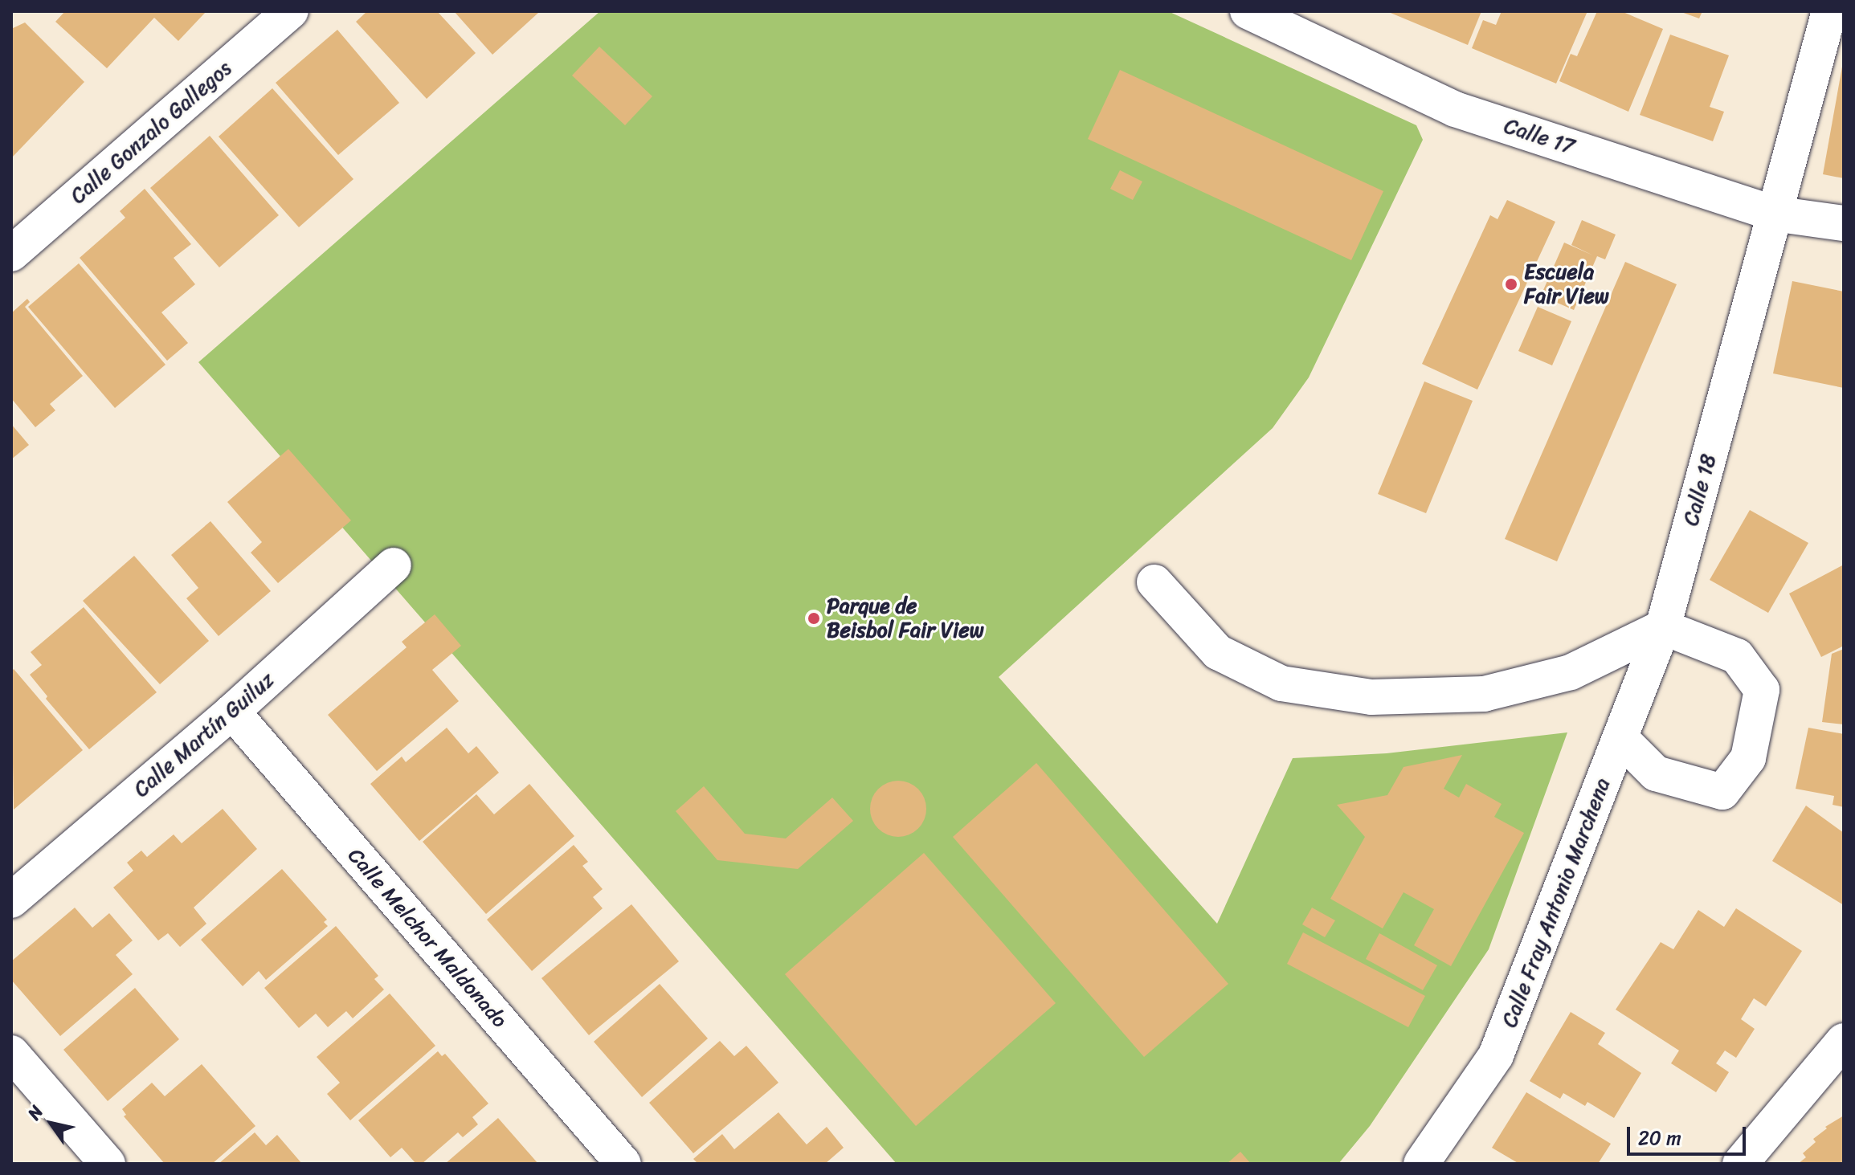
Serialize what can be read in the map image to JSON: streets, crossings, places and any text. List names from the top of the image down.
{
  "streets": {
    "street": [
      "Calle Gonzalo Gallegos",
      "Calle 17",
      "Calle 18",
      "Calle Martín Guiluz",
      "Calle Fray Antonio Marchena",
      "Calle Melchor Maldonado"
    ]
  },
  "crossings": [
    ["Calle 17", "Calle 18"],
    ["Calle 18", "Calle Fray Antonio Marchena"],
    ["Calle Martín Guiluz", "Calle Melchor Maldonado"]
  ],
  "places": ["Escuela Fair View", "Parque de Beisbol Fair View"],
  "scale_bar": "20 m",
  "north": "top left"
}
